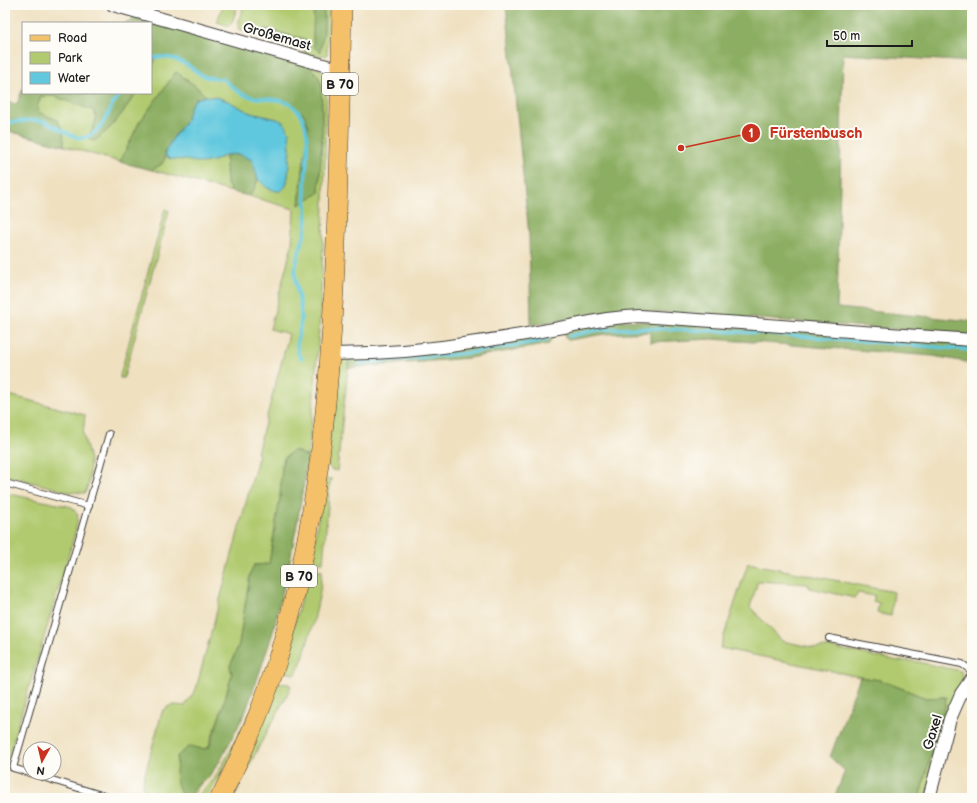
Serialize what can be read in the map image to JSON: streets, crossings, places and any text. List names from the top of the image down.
{
  "streets": {
    "main road": ["B 70"],
    "street": ["Großemast", "Gaxel"]
  },
  "crossings": [
    ["Großemast", "B 70"]
  ],
  "places": ["Fürstenbusch"],
  "legend": ["Road", "Park", "Water"],
  "scale_bar": "50 m",
  "north": "bottom"
}
